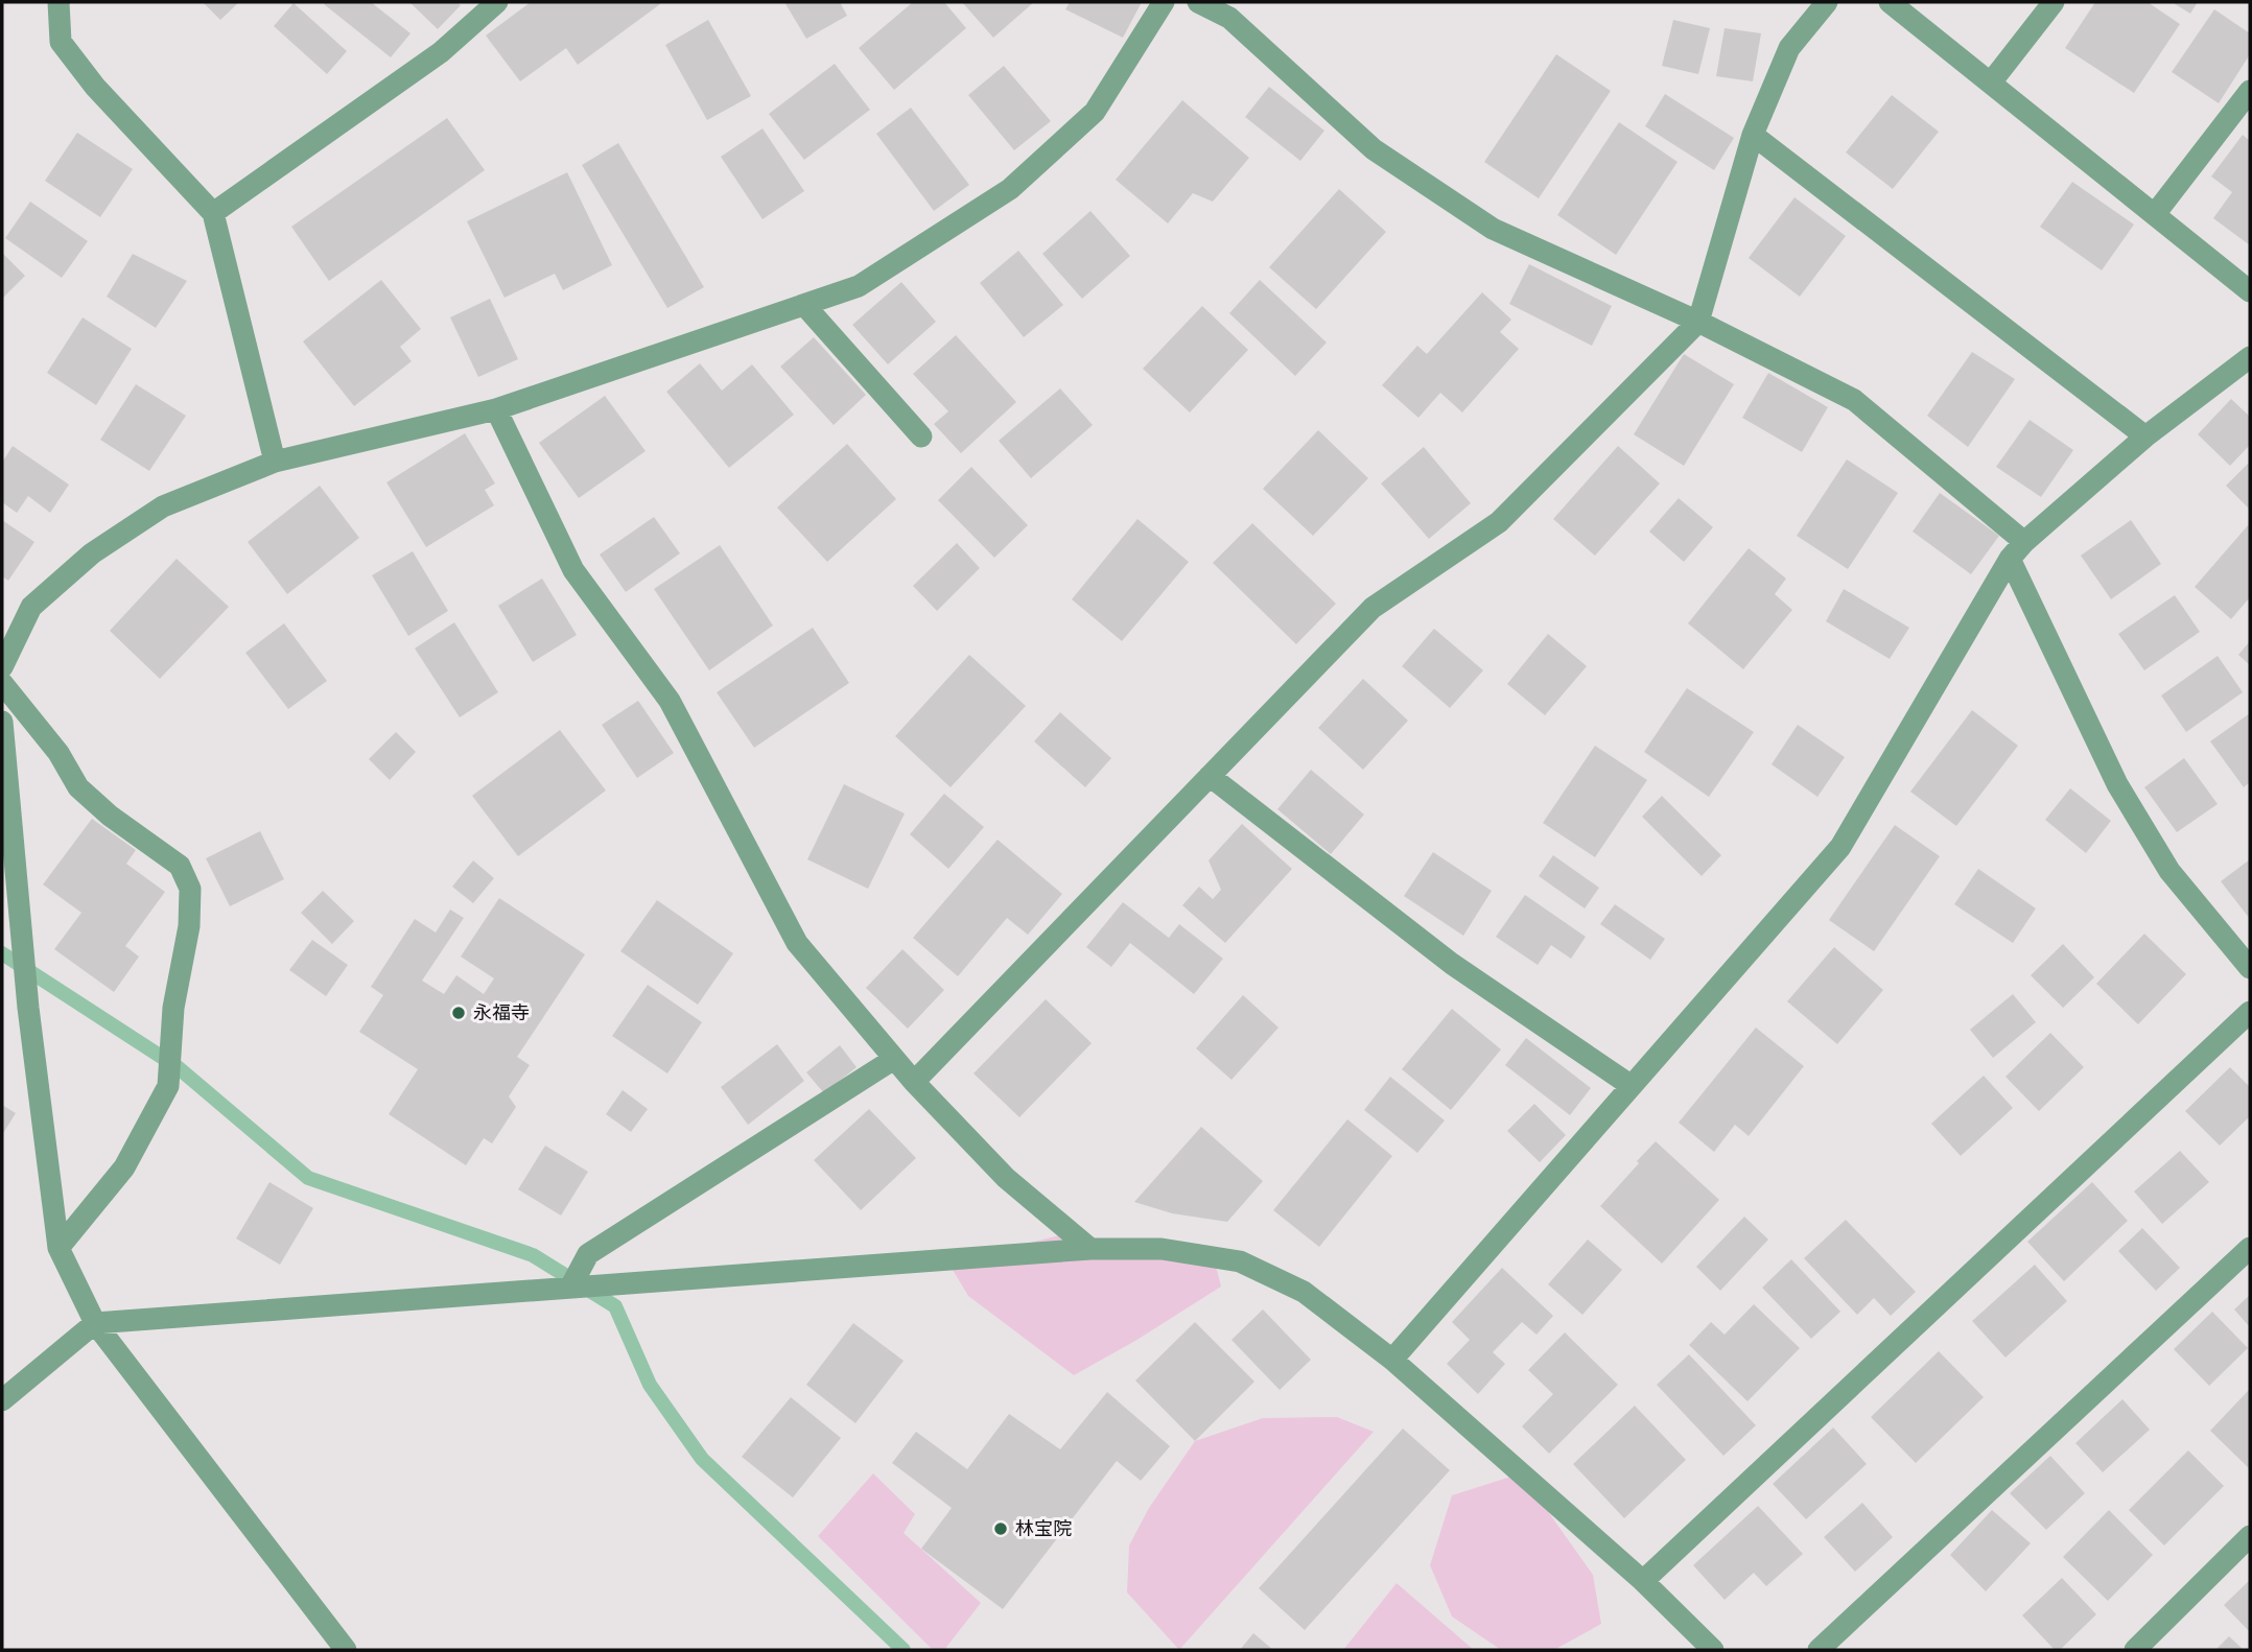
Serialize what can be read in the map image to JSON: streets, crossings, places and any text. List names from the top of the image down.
{
  "places": ["永福寺", "林宝院"]
}
